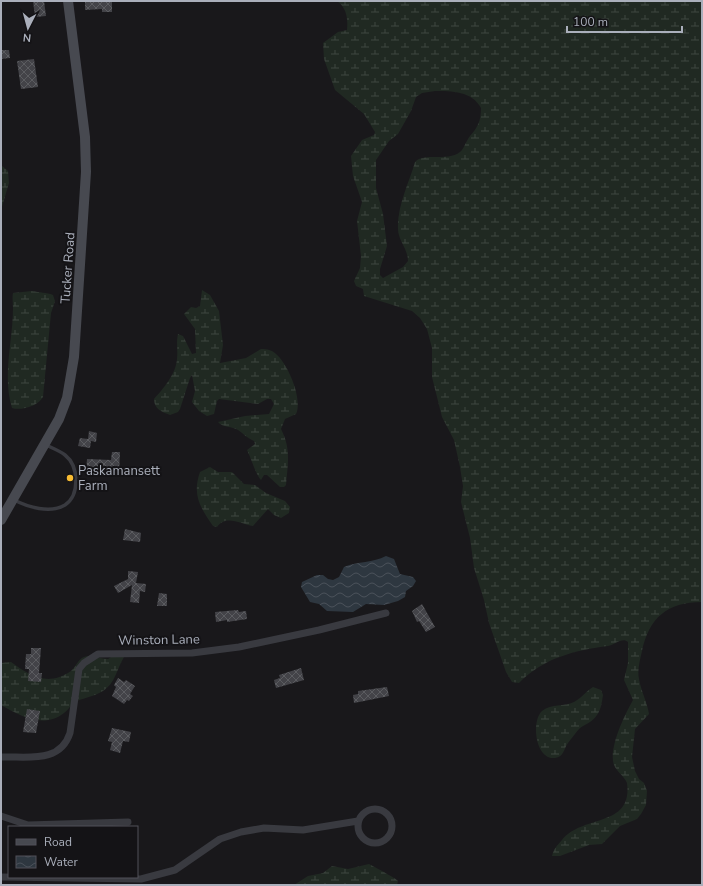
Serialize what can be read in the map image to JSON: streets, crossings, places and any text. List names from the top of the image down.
{
  "streets": {
    "main road": ["Tucker Road"],
    "street": ["Winston Lane"]
  },
  "places": ["Paskamansett Farm"],
  "legend": ["Road", "Water"],
  "scale_bar": "100 m",
  "north": "bottom"
}
